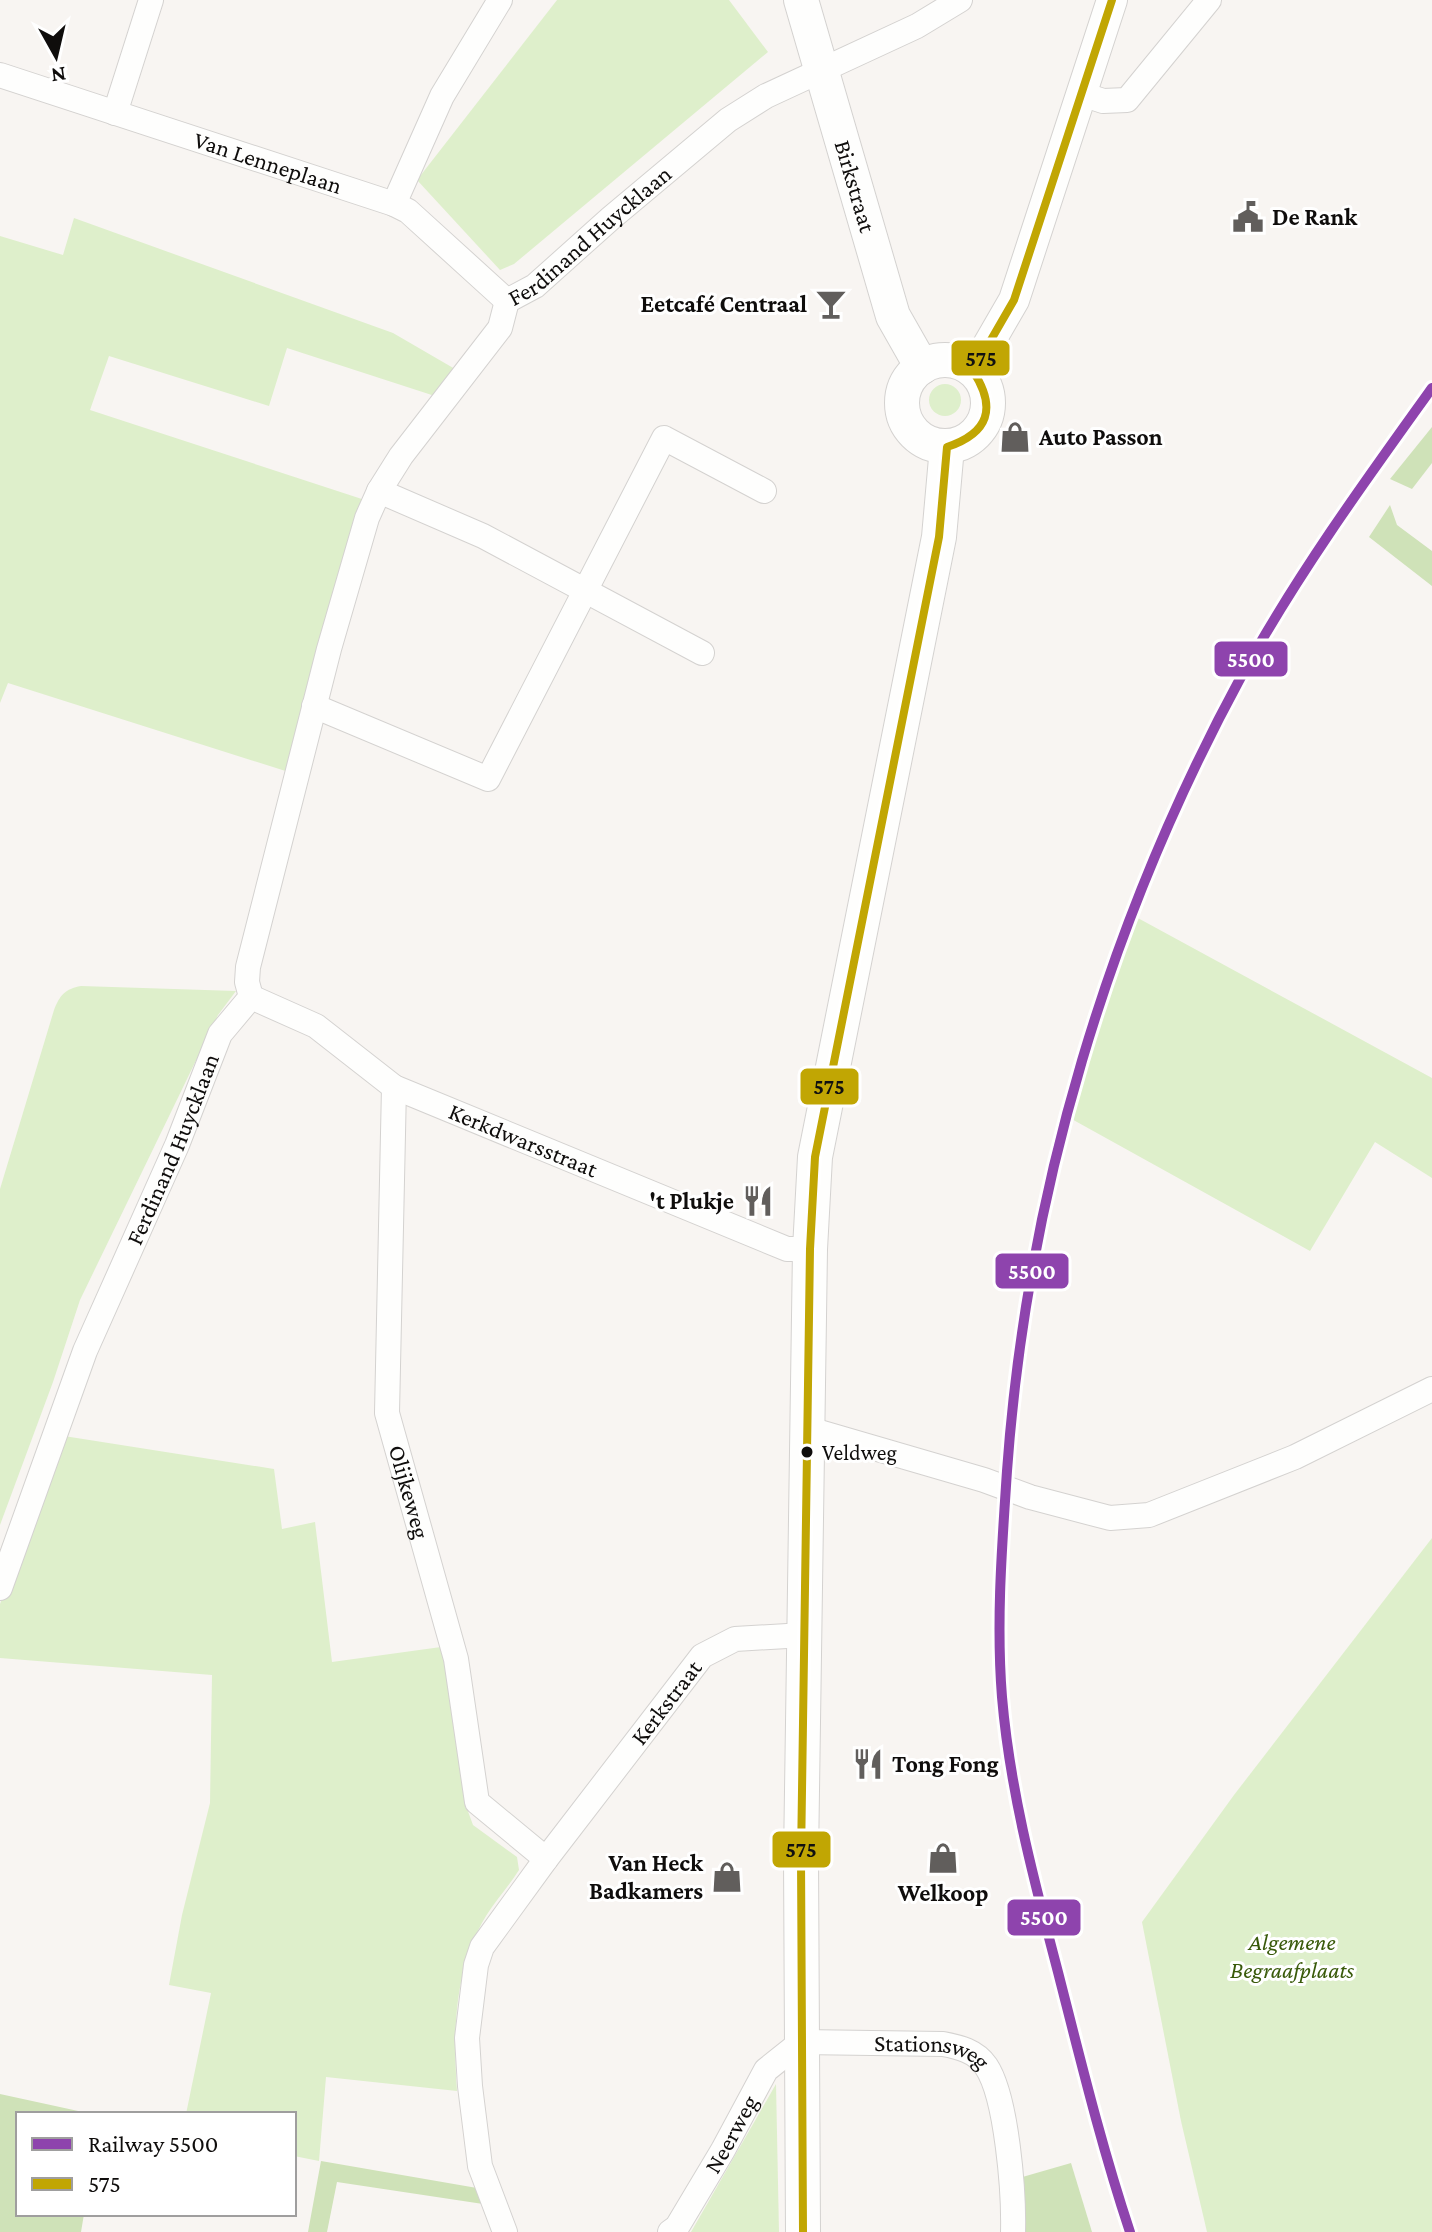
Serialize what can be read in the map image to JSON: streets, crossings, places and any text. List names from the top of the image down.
{
  "streets": {
    "main road": ["Birkstraat"],
    "street": [
      "Van Lenneplaan",
      "Ferdinand Huycklaan",
      "Kerkdwarsstraat",
      "Olijkeweg",
      "Kerkstraat",
      "Stationsweg",
      "Neerweg"
    ]
  },
  "crossings": [
    ["Van Lenneplaan", "Ferdinand Huycklaan"],
    ["Birkstraat", "Ferdinand Huycklaan"],
    ["Ferdinand Huycklaan", "Kerkdwarsstraat"],
    ["Kerkdwarsstraat", "Olijkeweg"],
    ["Olijkeweg", "Kerkstraat"],
    ["Stationsweg", "Neerweg"]
  ],
  "parks": ["Algemene Begraafplaats"],
  "places": {
    "public building": ["De Rank"],
    "bar": ["Eetcafé Centraal"],
    "shop": ["Auto Passon", "Welkoop", "Van Heck Badkamers"],
    "restaurant": ["'t Plukje", "Tong Fong"],
    "other": ["Veldweg"]
  },
  "lines": ["transit line 575", "rail line 5500"],
  "legend": ["Railway 5500", "575"],
  "north": "bottom"
}
